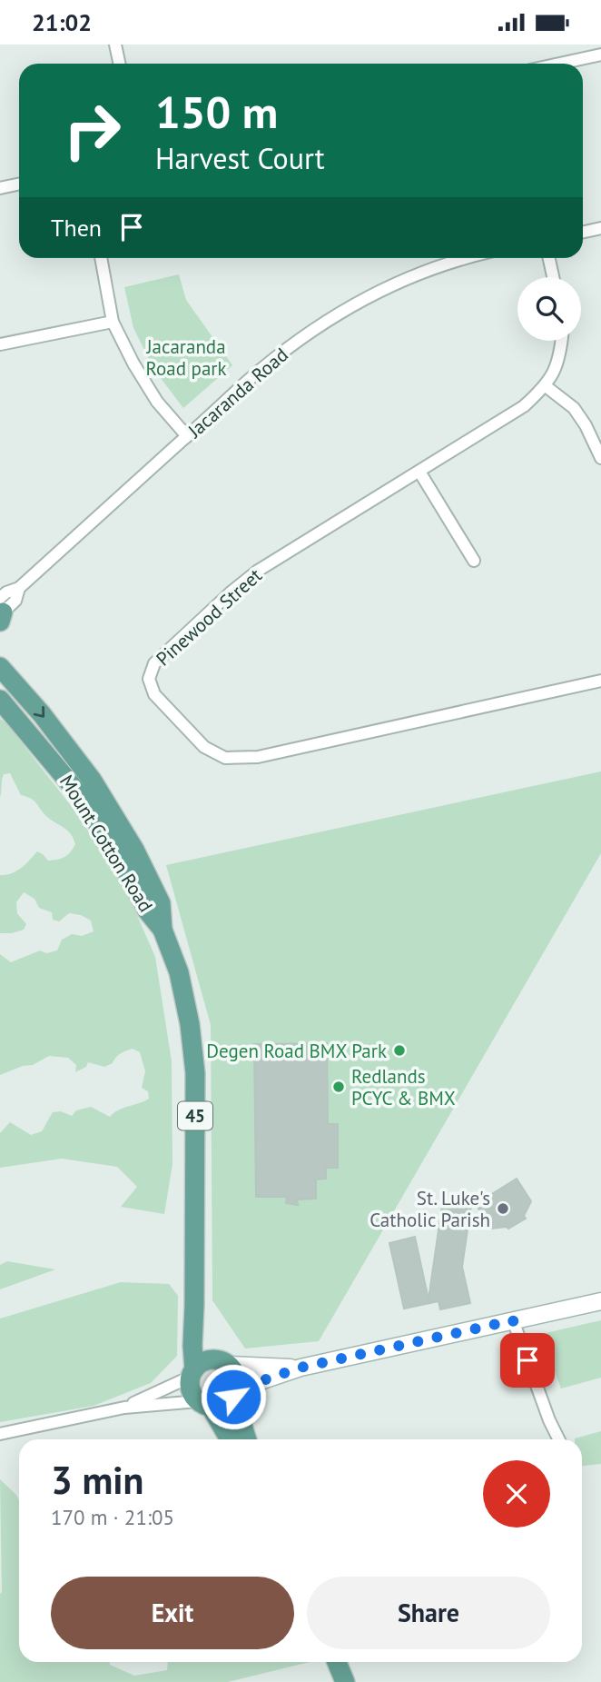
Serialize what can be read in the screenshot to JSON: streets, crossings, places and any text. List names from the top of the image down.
{
  "streets": {
    "main road": ["Mount Cotton Road", "45"],
    "street": ["Jacaranda Road", "Pinewood Street"]
  },
  "crossings": [
    ["Mount Cotton Road", "45"]
  ],
  "parks": ["Jacaranda Road park"],
  "places": ["Degen Road BMX Park", "Redlands PCYC & BMX", "St. Luke's Catholic Parish"],
  "page": {
    "status": "21:02",
    "turn": ["150 m", "Harvest Court"],
    "then": "Then",
    "heading": ["3 min", "170 m · 21:05"],
    "buttons": ["Exit", "Share"]
  }
}
